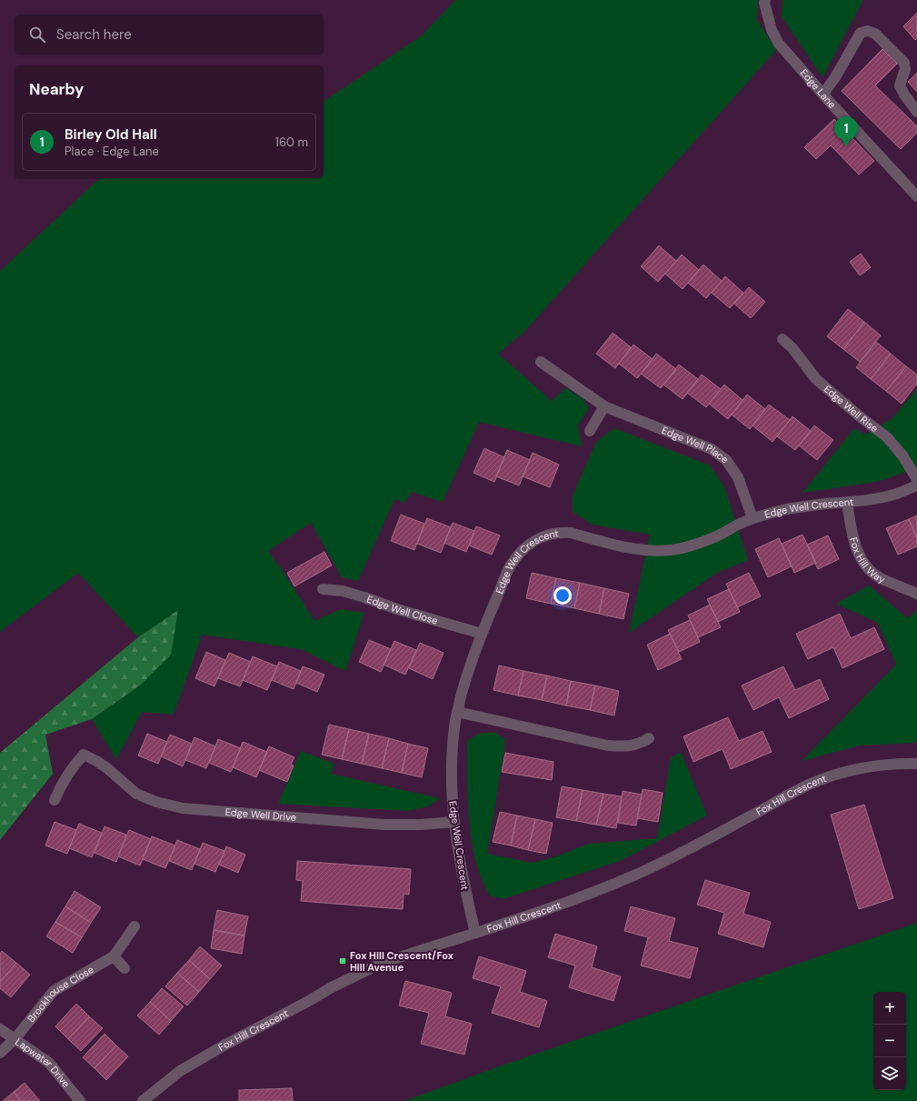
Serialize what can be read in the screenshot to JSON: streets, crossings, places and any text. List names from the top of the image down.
{
  "streets": {
    "street": [
      "Edge Lane",
      "Edge Well Rise",
      "Edge Well Place",
      "Edge Well Crescent",
      "Fox Hill Way",
      "Edge Well Close",
      "Fox Hill Crescent",
      "Edge Well Drive",
      "Brookhouse Close",
      "Lapwater Drive"
    ]
  },
  "crossings": [
    ["Edge Well Place", "Edge Well Crescent"],
    ["Edge Well Crescent", "Fox Hill Way"],
    ["Edge Well Crescent", "Edge Well Close"],
    ["Edge Well Crescent", "Fox Hill Crescent"],
    ["Edge Well Crescent", "Edge Well Drive"],
    ["Brookhouse Close", "Lapwater Drive"]
  ],
  "places": {
    "transit": ["Fox Hill Crescent/Fox Hill Avenue"]
  },
  "page": {
    "search": "Search here",
    "heading": "Nearby",
    "list": [
      {
        "mark": "1",
        "name": "Birley Old Hall",
        "note": "Place · Edge Lane",
        "value": "160 m"
      }
    ],
    "pins": "1",
    "map_buttons": ["+", "−"]
  }
}
